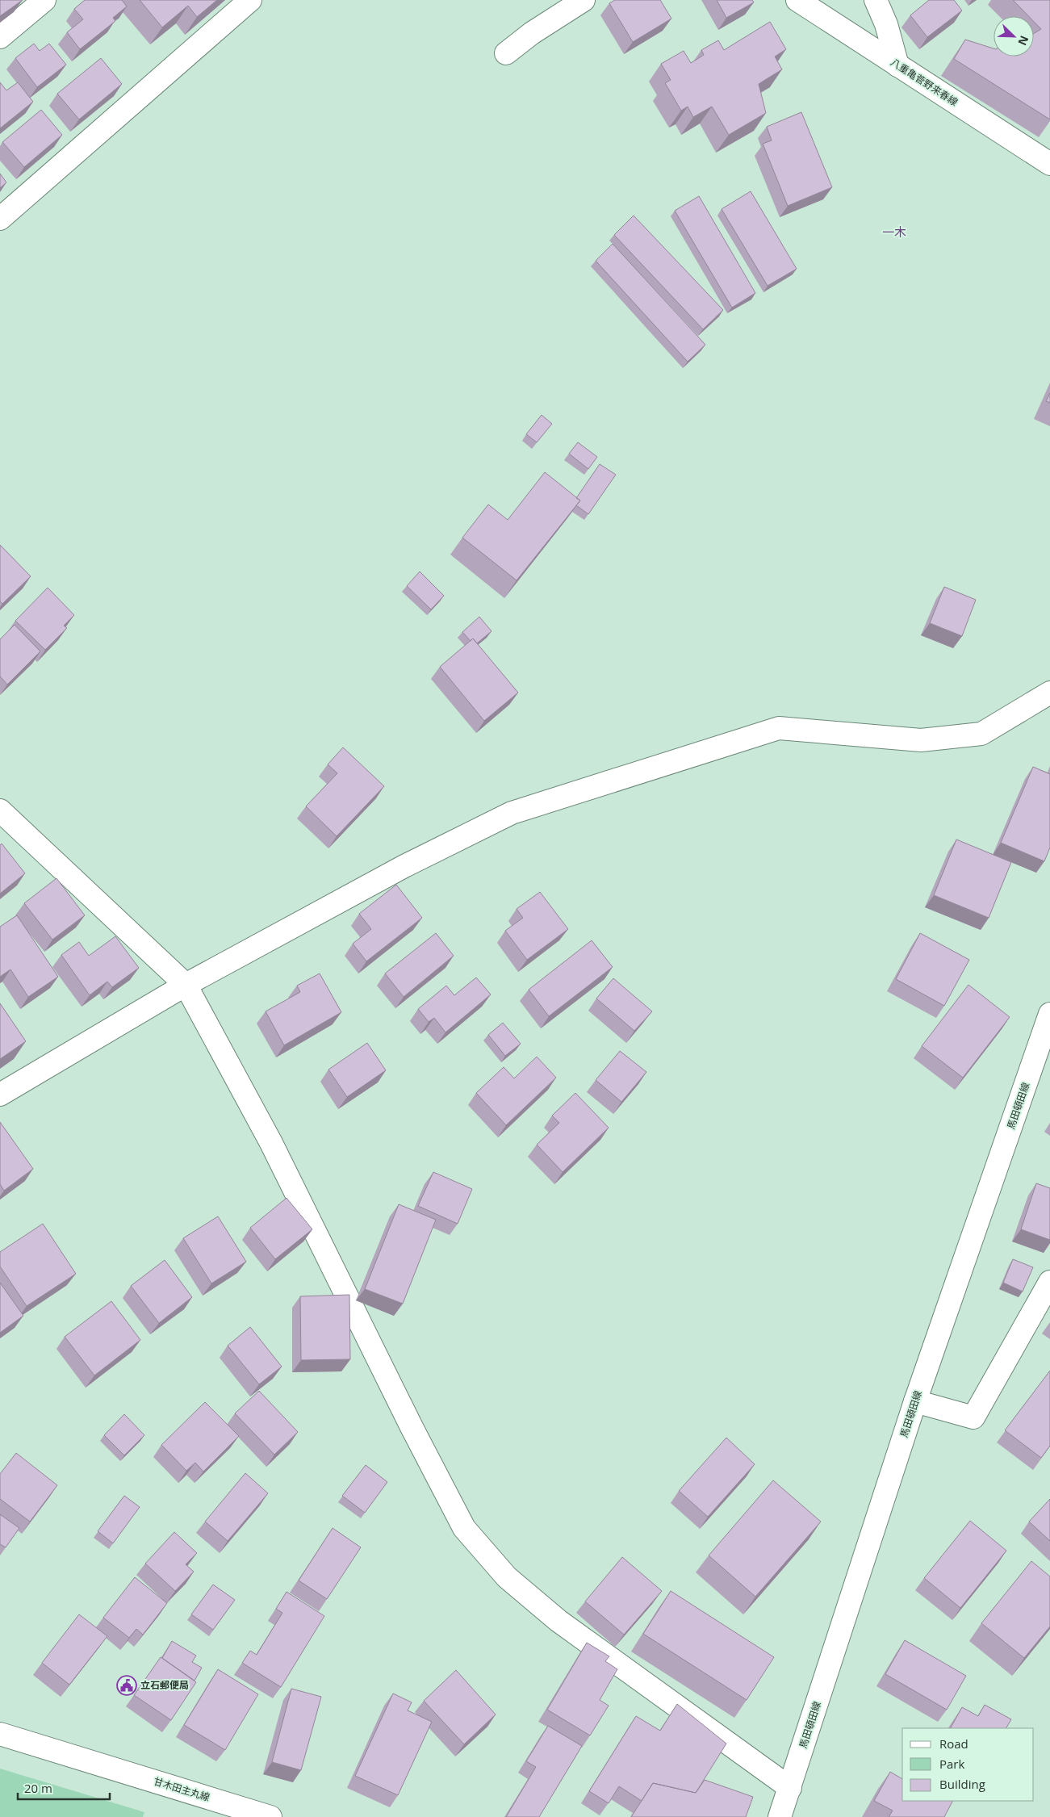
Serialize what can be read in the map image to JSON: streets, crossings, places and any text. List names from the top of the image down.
{
  "streets": {
    "street": ["八重亀菅野来春線", "馬田頓田線", "甘木田主丸線"]
  },
  "districts": ["一木"],
  "places": {
    "public building": ["立石郵便局"]
  },
  "legend": ["Road", "Park", "Building"],
  "scale_bar": "20 m",
  "north": "bottom right"
}
